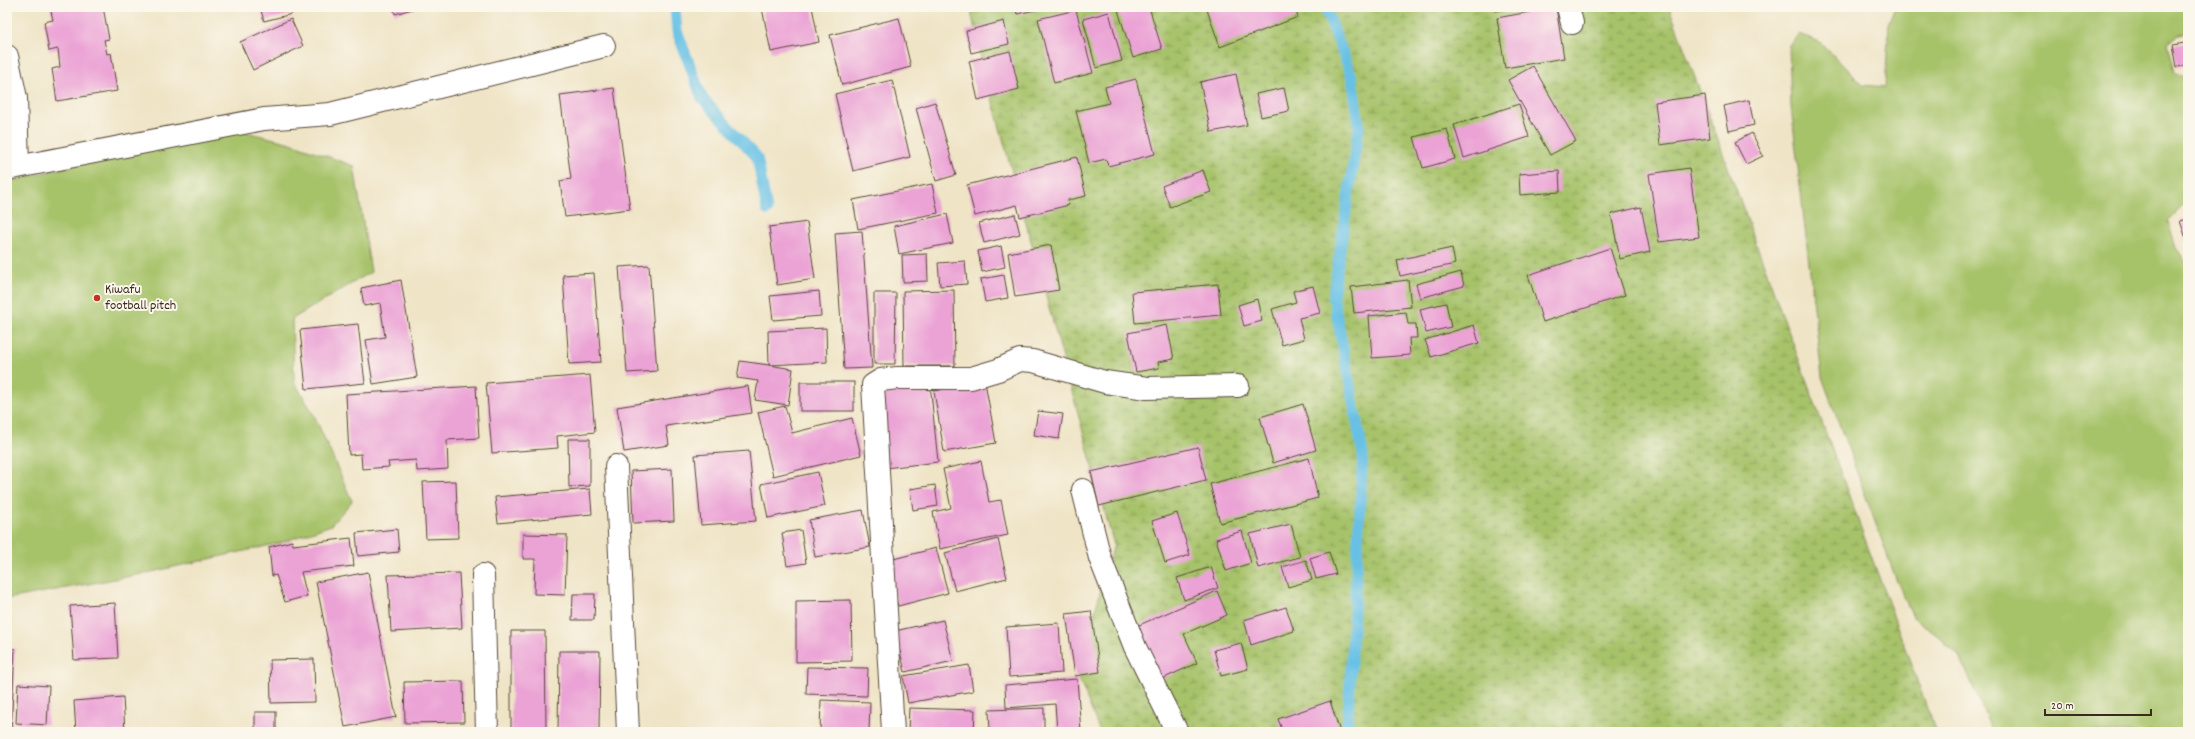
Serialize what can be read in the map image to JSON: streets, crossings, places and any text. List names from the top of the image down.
{
  "places": ["Kiwafu football pitch"],
  "scale_bar": "20 m"
}
